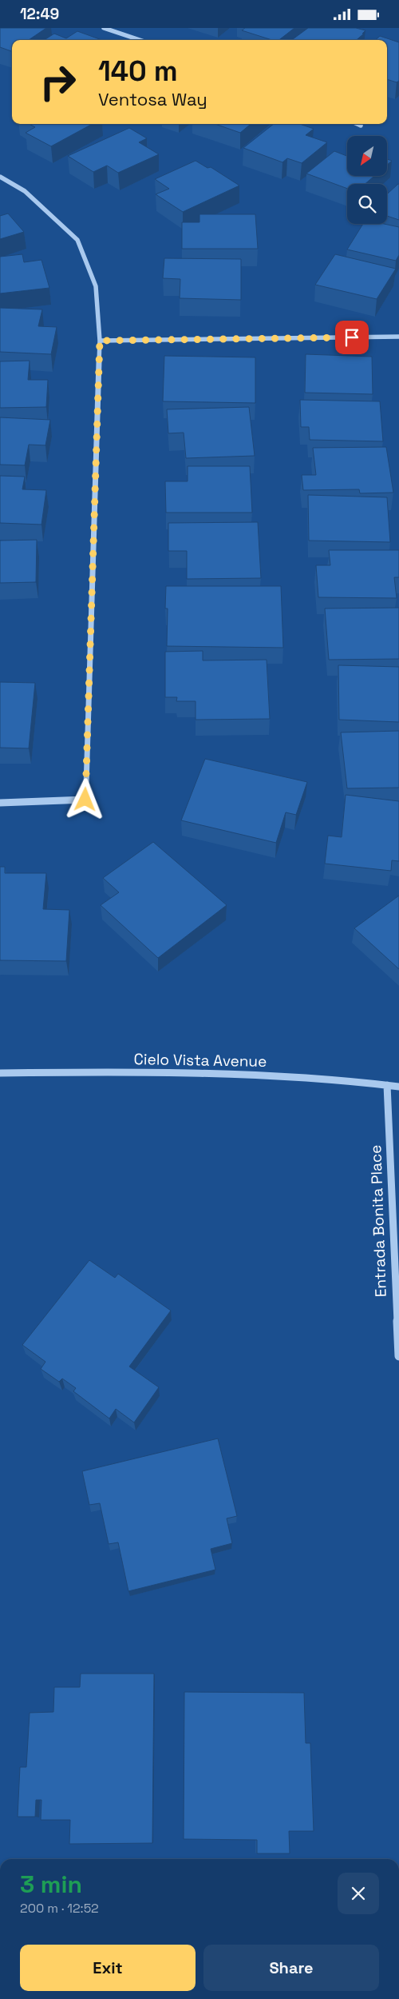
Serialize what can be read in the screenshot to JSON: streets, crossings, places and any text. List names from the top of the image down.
{
  "streets": {
    "street": ["Cielo Vista Avenue", "Entrada Bonita Place"]
  },
  "crossings": [
    ["Cielo Vista Avenue", "Entrada Bonita Place"]
  ],
  "north": "bottom left",
  "page": {
    "status": "12:49",
    "turn": ["140 m", "Ventosa Way"],
    "heading": ["3 min", "200 m · 12:52"],
    "buttons": ["Exit", "Share"]
  }
}
